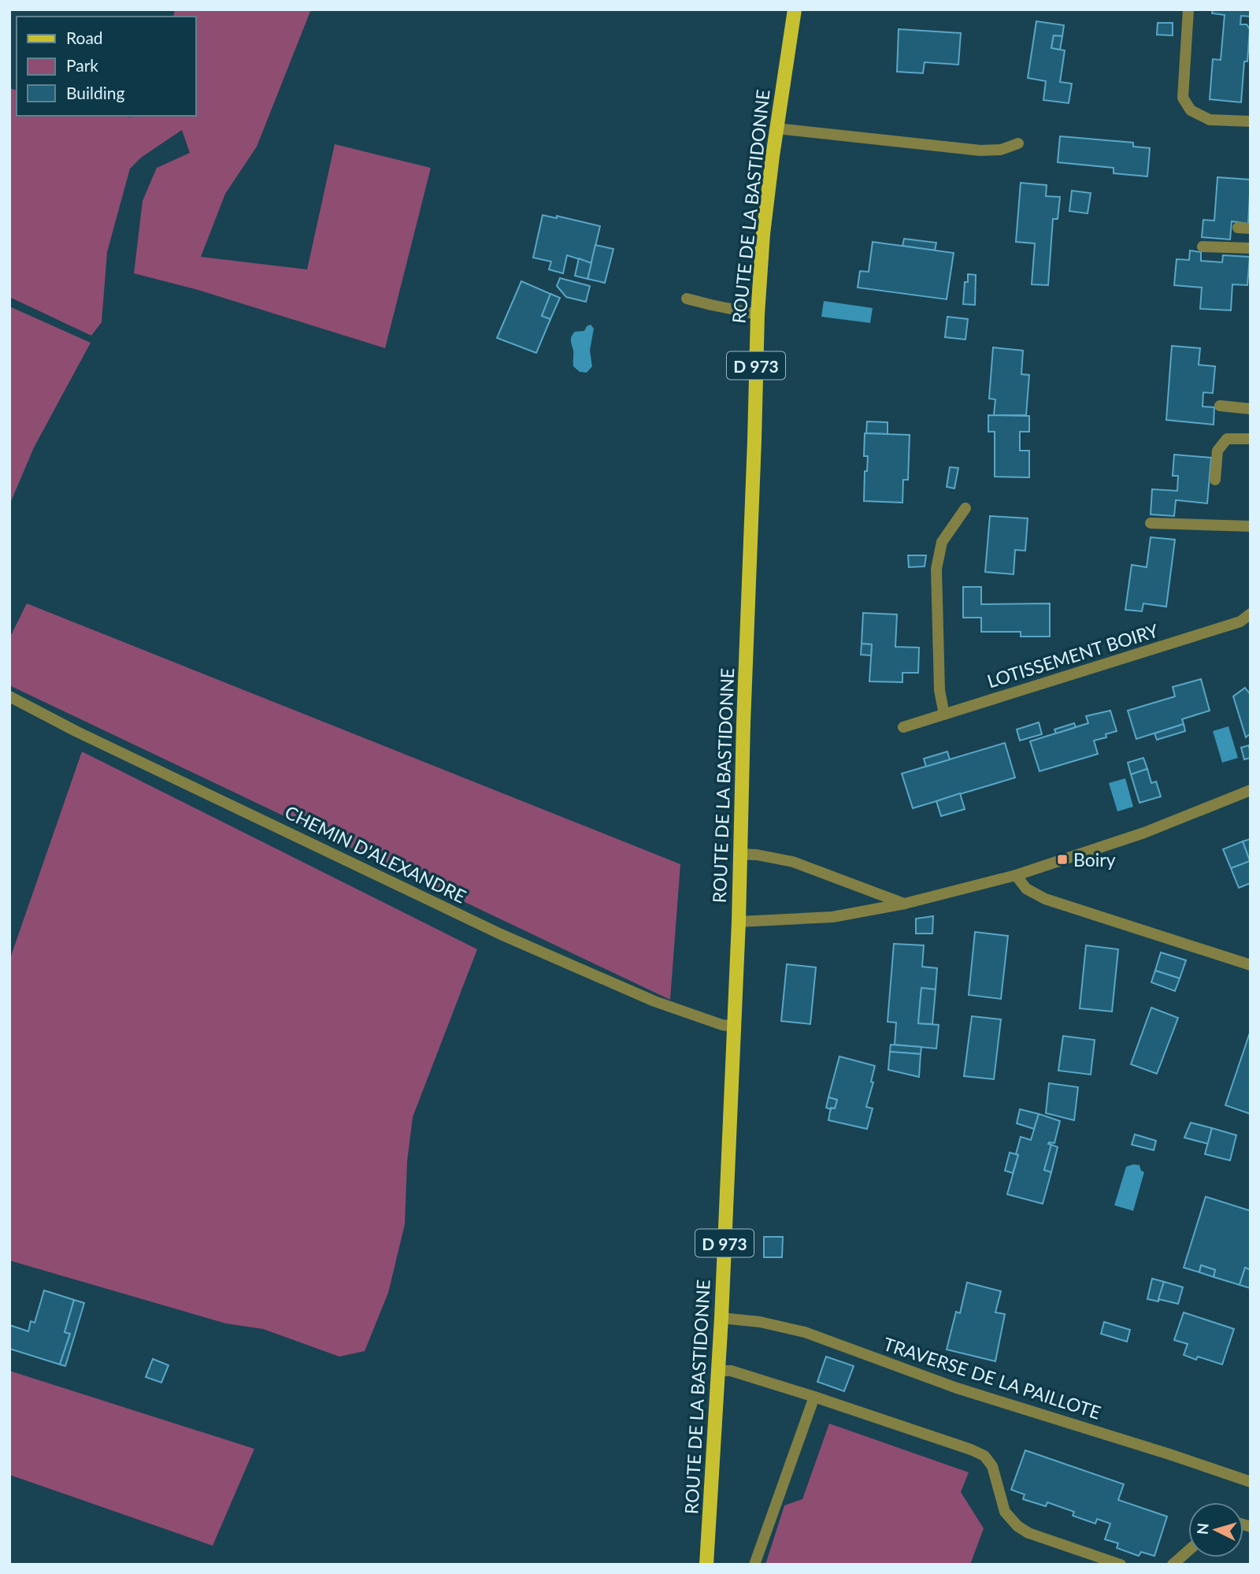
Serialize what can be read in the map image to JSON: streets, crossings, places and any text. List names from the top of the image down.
{
  "streets": {
    "main road": ["ROUTE DE LA BASTIDONNE", "D 973"],
    "street": ["LOTISSEMENT BOIRY", "CHEMIN D'ALEXANDRE", "TRAVERSE DE LA PAILLOTE"]
  },
  "crossings": [
    ["ROUTE DE LA BASTIDONNE", "CHEMIN D'ALEXANDRE"],
    ["ROUTE DE LA BASTIDONNE", "TRAVERSE DE LA PAILLOTE"]
  ],
  "places": {
    "transit": ["Boiry"]
  },
  "legend": ["Road", "Park", "Building"],
  "north": "left"
}
